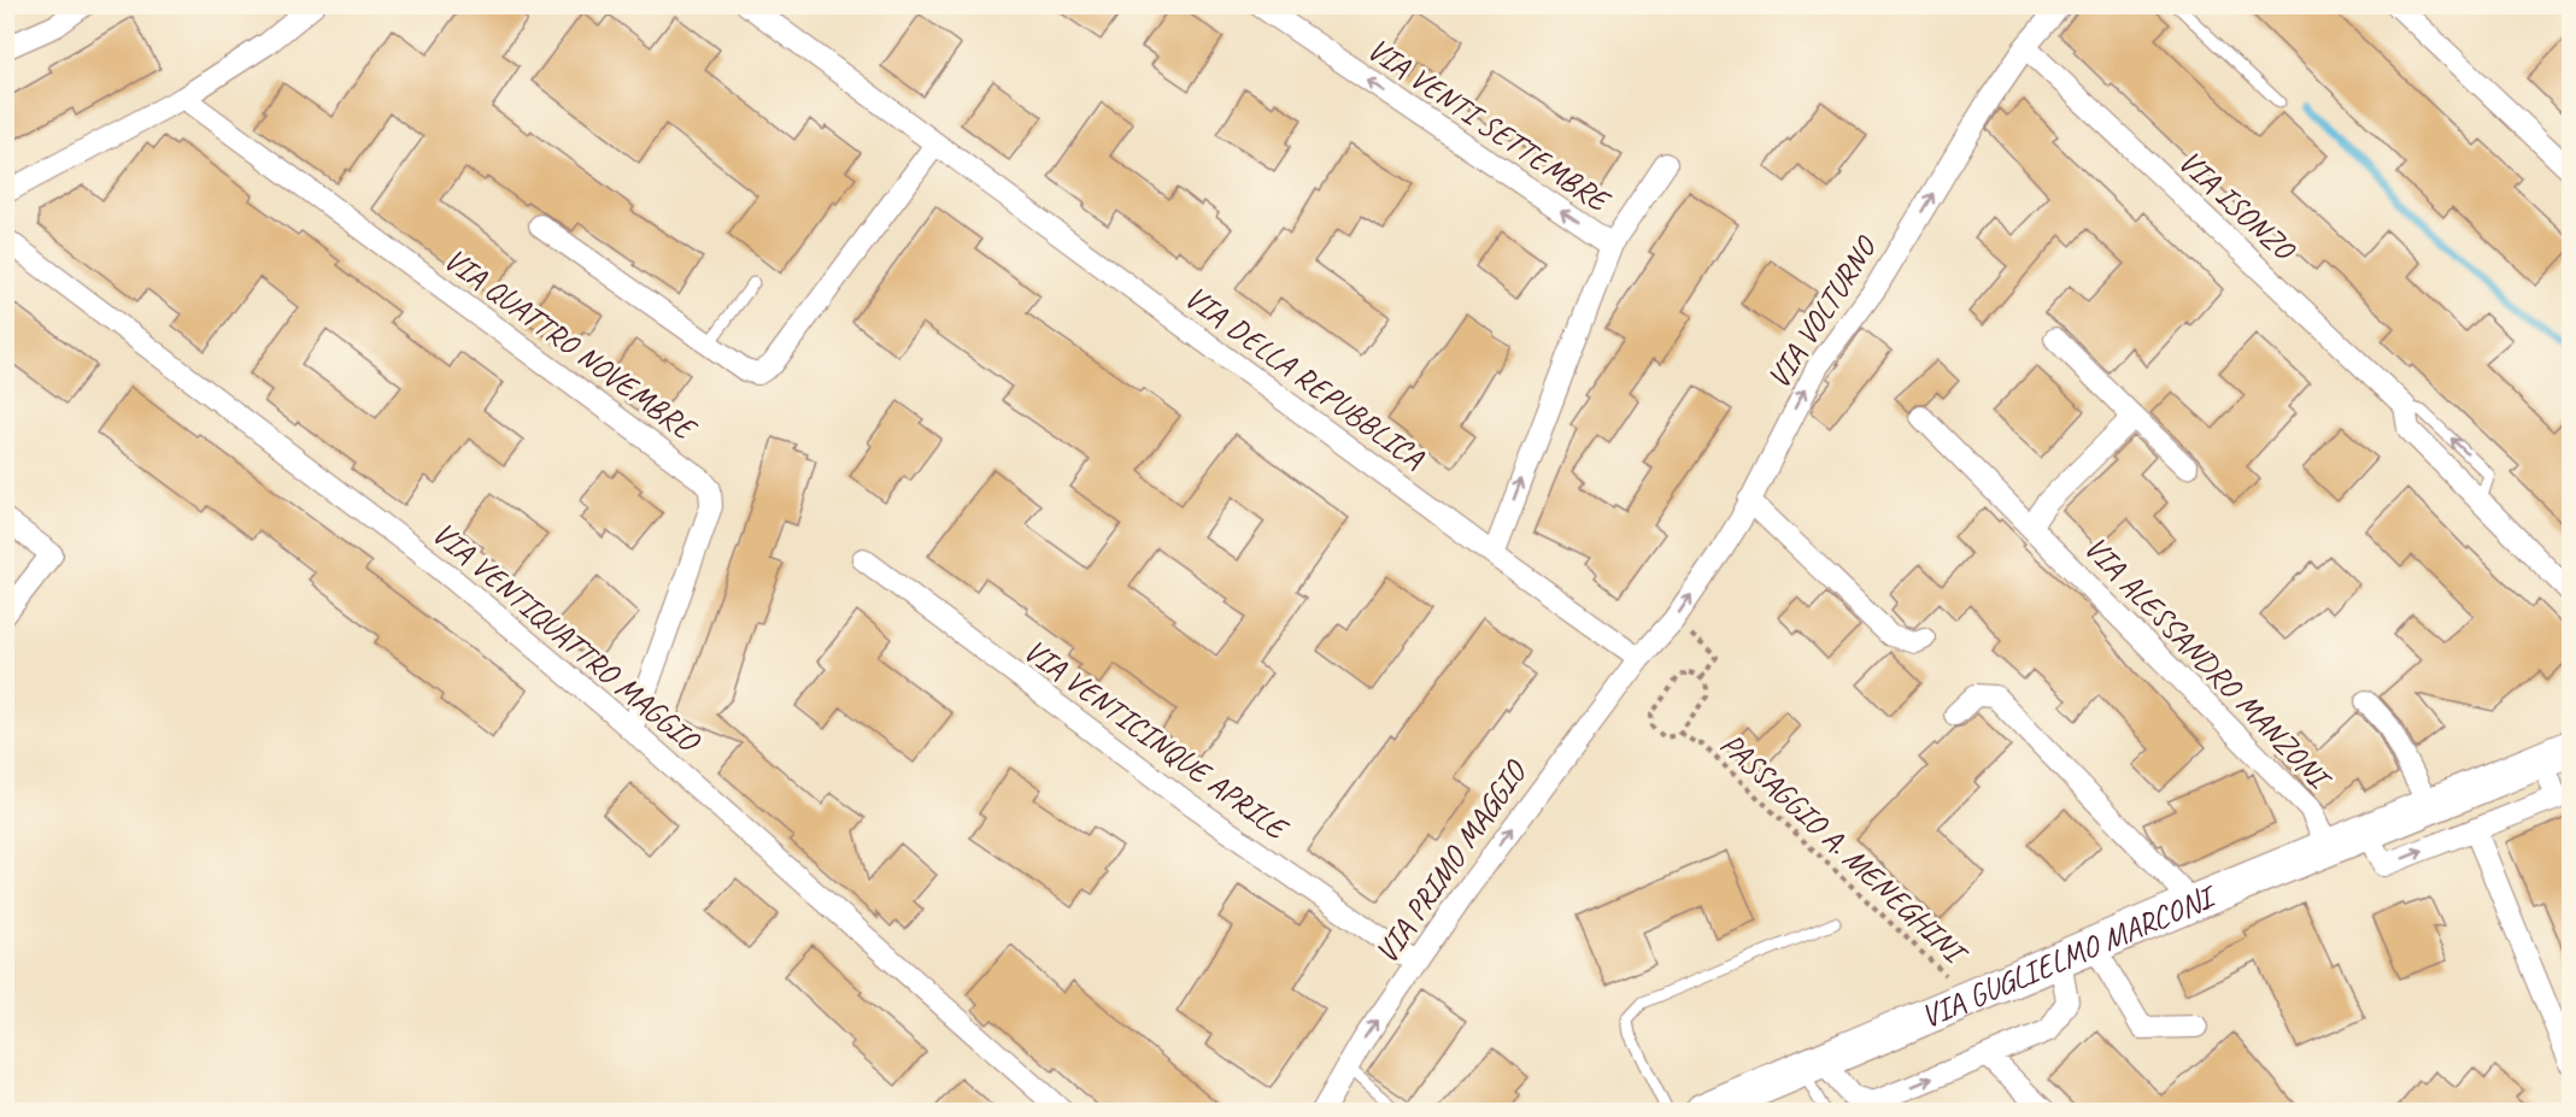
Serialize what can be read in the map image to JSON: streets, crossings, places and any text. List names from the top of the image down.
{
  "streets": {
    "main road": ["VIA GUGLIELMO MARCONI"],
    "street": [
      "VIA VENTI SETTEMBRE",
      "VIA ISONZO",
      "VIA VOLTURNO",
      "VIA QUATTRO NOVEMBRE",
      "VIA DELLA REPUBBLICA",
      "VIA VENTIQUATTRO MAGGIO",
      "VIA ALESSANDRO MANZONI",
      "VIA VENTICINQUE APRILE",
      "VIA PRIMO MAGGIO"
    ],
    "path": ["PASSAGGIO A. MENEGHINI"]
  },
  "crossings": [
    ["VIA VENTI SETTEMBRE", "VIA DELLA REPUBBLICA"],
    ["VIA ISONZO", "VIA VOLTURNO"],
    ["VIA VOLTURNO", "VIA DELLA REPUBBLICA"],
    ["VIA VOLTURNO", "VIA PRIMO MAGGIO"],
    ["VIA QUATTRO NOVEMBRE", "VIA VENTIQUATTRO MAGGIO"],
    ["VIA DELLA REPUBBLICA", "VIA PRIMO MAGGIO"],
    ["VIA ALESSANDRO MANZONI", "VIA GUGLIELMO MARCONI"],
    ["VIA VENTICINQUE APRILE", "VIA PRIMO MAGGIO"],
    ["PASSAGGIO A. MENEGHINI", "VIA GUGLIELMO MARCONI"]
  ],
  "one_way": ["VIA VOLTURNO", "VIA PRIMO MAGGIO"]
}
